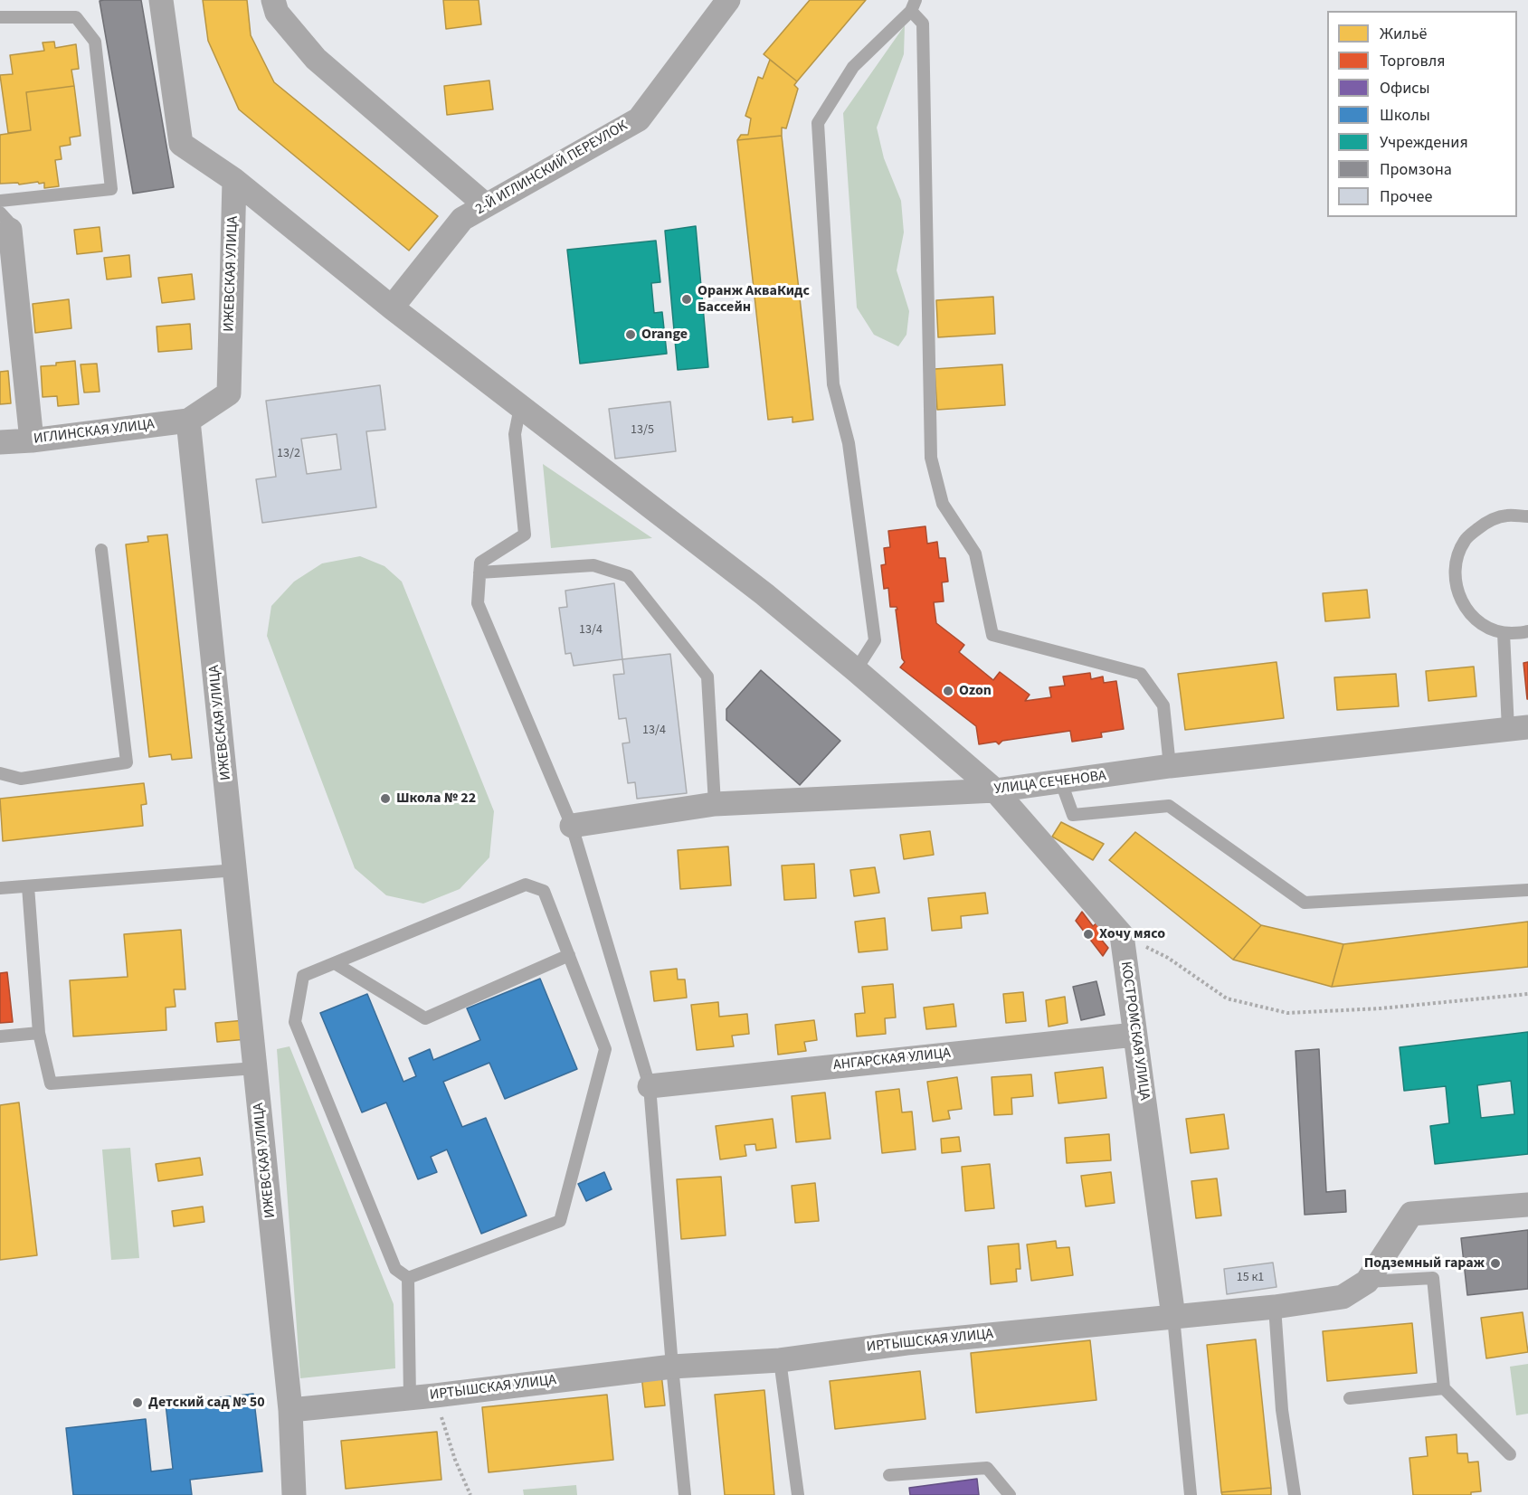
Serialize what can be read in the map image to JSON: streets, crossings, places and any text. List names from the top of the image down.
{
  "streets": {
    "street": [
      "2-Й ИГЛИНСКИЙ ПЕРЕУЛОК",
      "ИЖЕВСКАЯ УЛИЦА",
      "ИГЛИНСКАЯ УЛИЦА",
      "УЛИЦА СЕЧЕНОВА",
      "КОСТРОМСКАЯ УЛИЦА",
      "АНГАРСКАЯ УЛИЦА",
      "ИРТЫШСКАЯ УЛИЦА"
    ]
  },
  "crossings": [
    ["ИЖЕВСКАЯ УЛИЦА", "ИГЛИНСКАЯ УЛИЦА"],
    ["ИЖЕВСКАЯ УЛИЦА", "ИРТЫШСКАЯ УЛИЦА"],
    ["КОСТРОМСКАЯ УЛИЦА", "АНГАРСКАЯ УЛИЦА"],
    ["КОСТРОМСКАЯ УЛИЦА", "ИРТЫШСКАЯ УЛИЦА"]
  ],
  "places": [
    "Оранж АкваКидс Бассейн",
    "Orange",
    "Ozon",
    "Школа № 22",
    "Хочу мясо",
    "Подземный гараж",
    "Детский сад № 50"
  ],
  "house_numbers": [
    "13/5",
    "13/2",
    "13/4",
    "13/4",
    "15 к1"
  ],
  "legend": [
    "Жильё",
    "Торговля",
    "Офисы",
    "Школы",
    "Учреждения",
    "Промзона",
    "Прочее"
  ]
}
